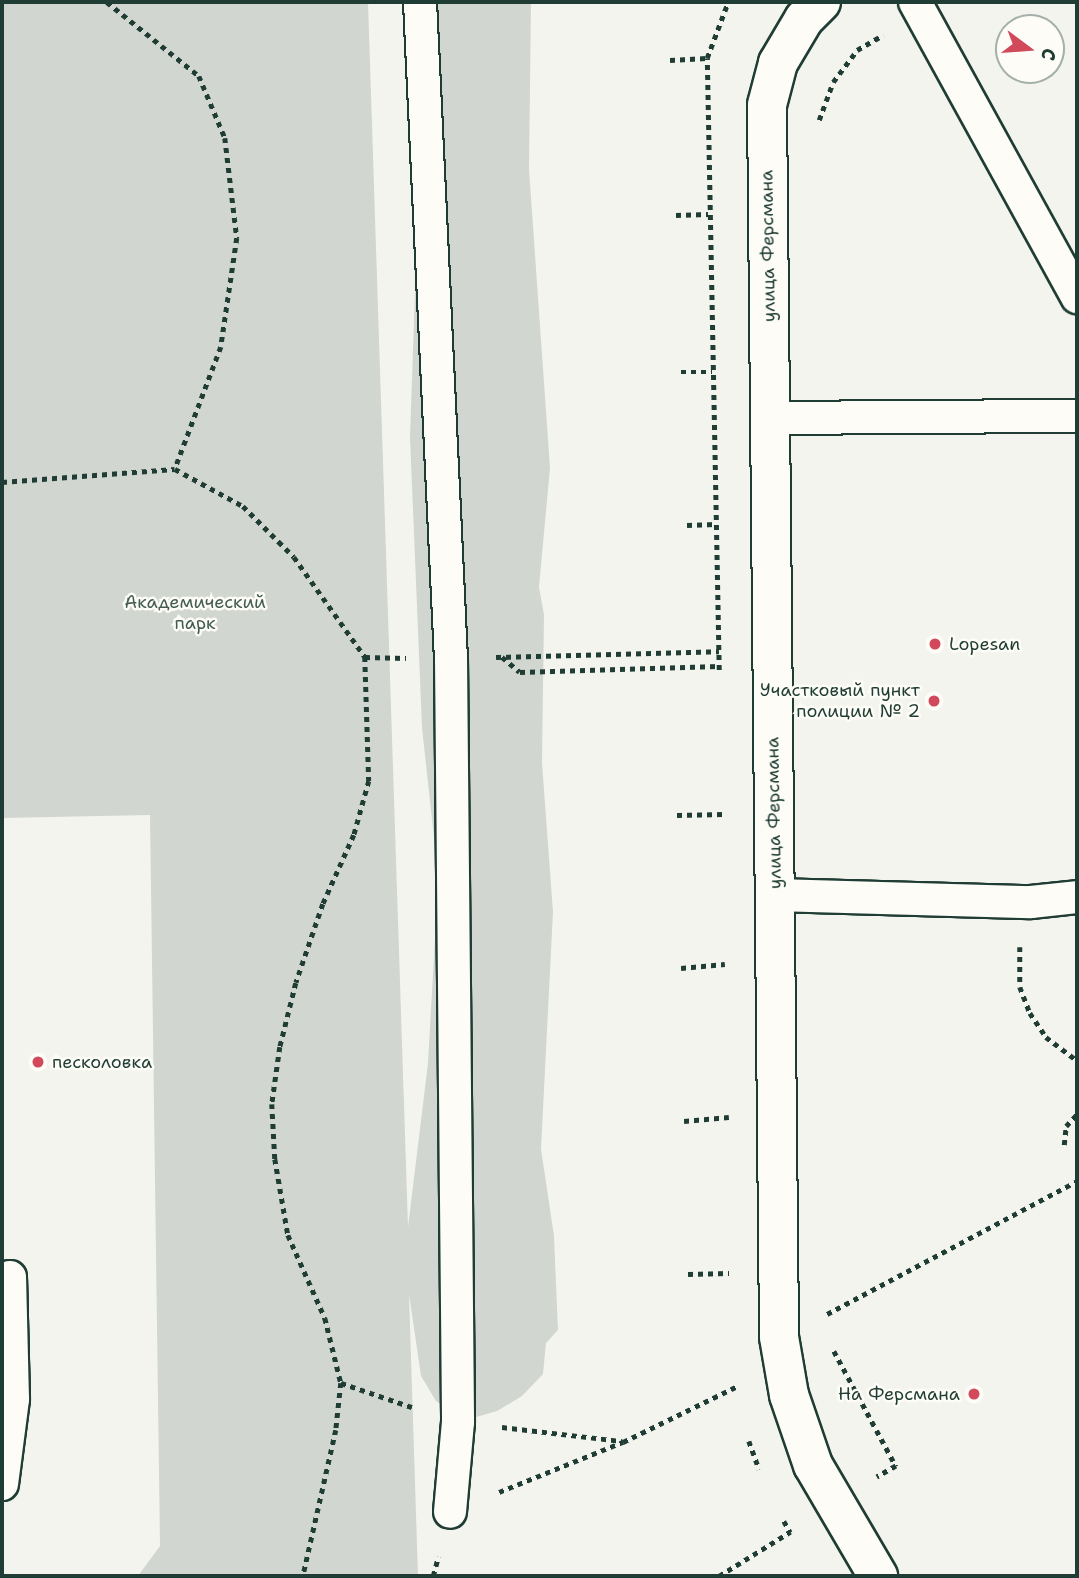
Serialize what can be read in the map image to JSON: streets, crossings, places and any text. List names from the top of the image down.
{
  "streets": {
    "street": ["улица Ферсмана"]
  },
  "parks": ["Академический парк"],
  "places": [
    "Lopesan",
    "Участковый пункт полиции № 2",
    "песколовка",
    "На Ферсмана"
  ],
  "north": "right"
}
